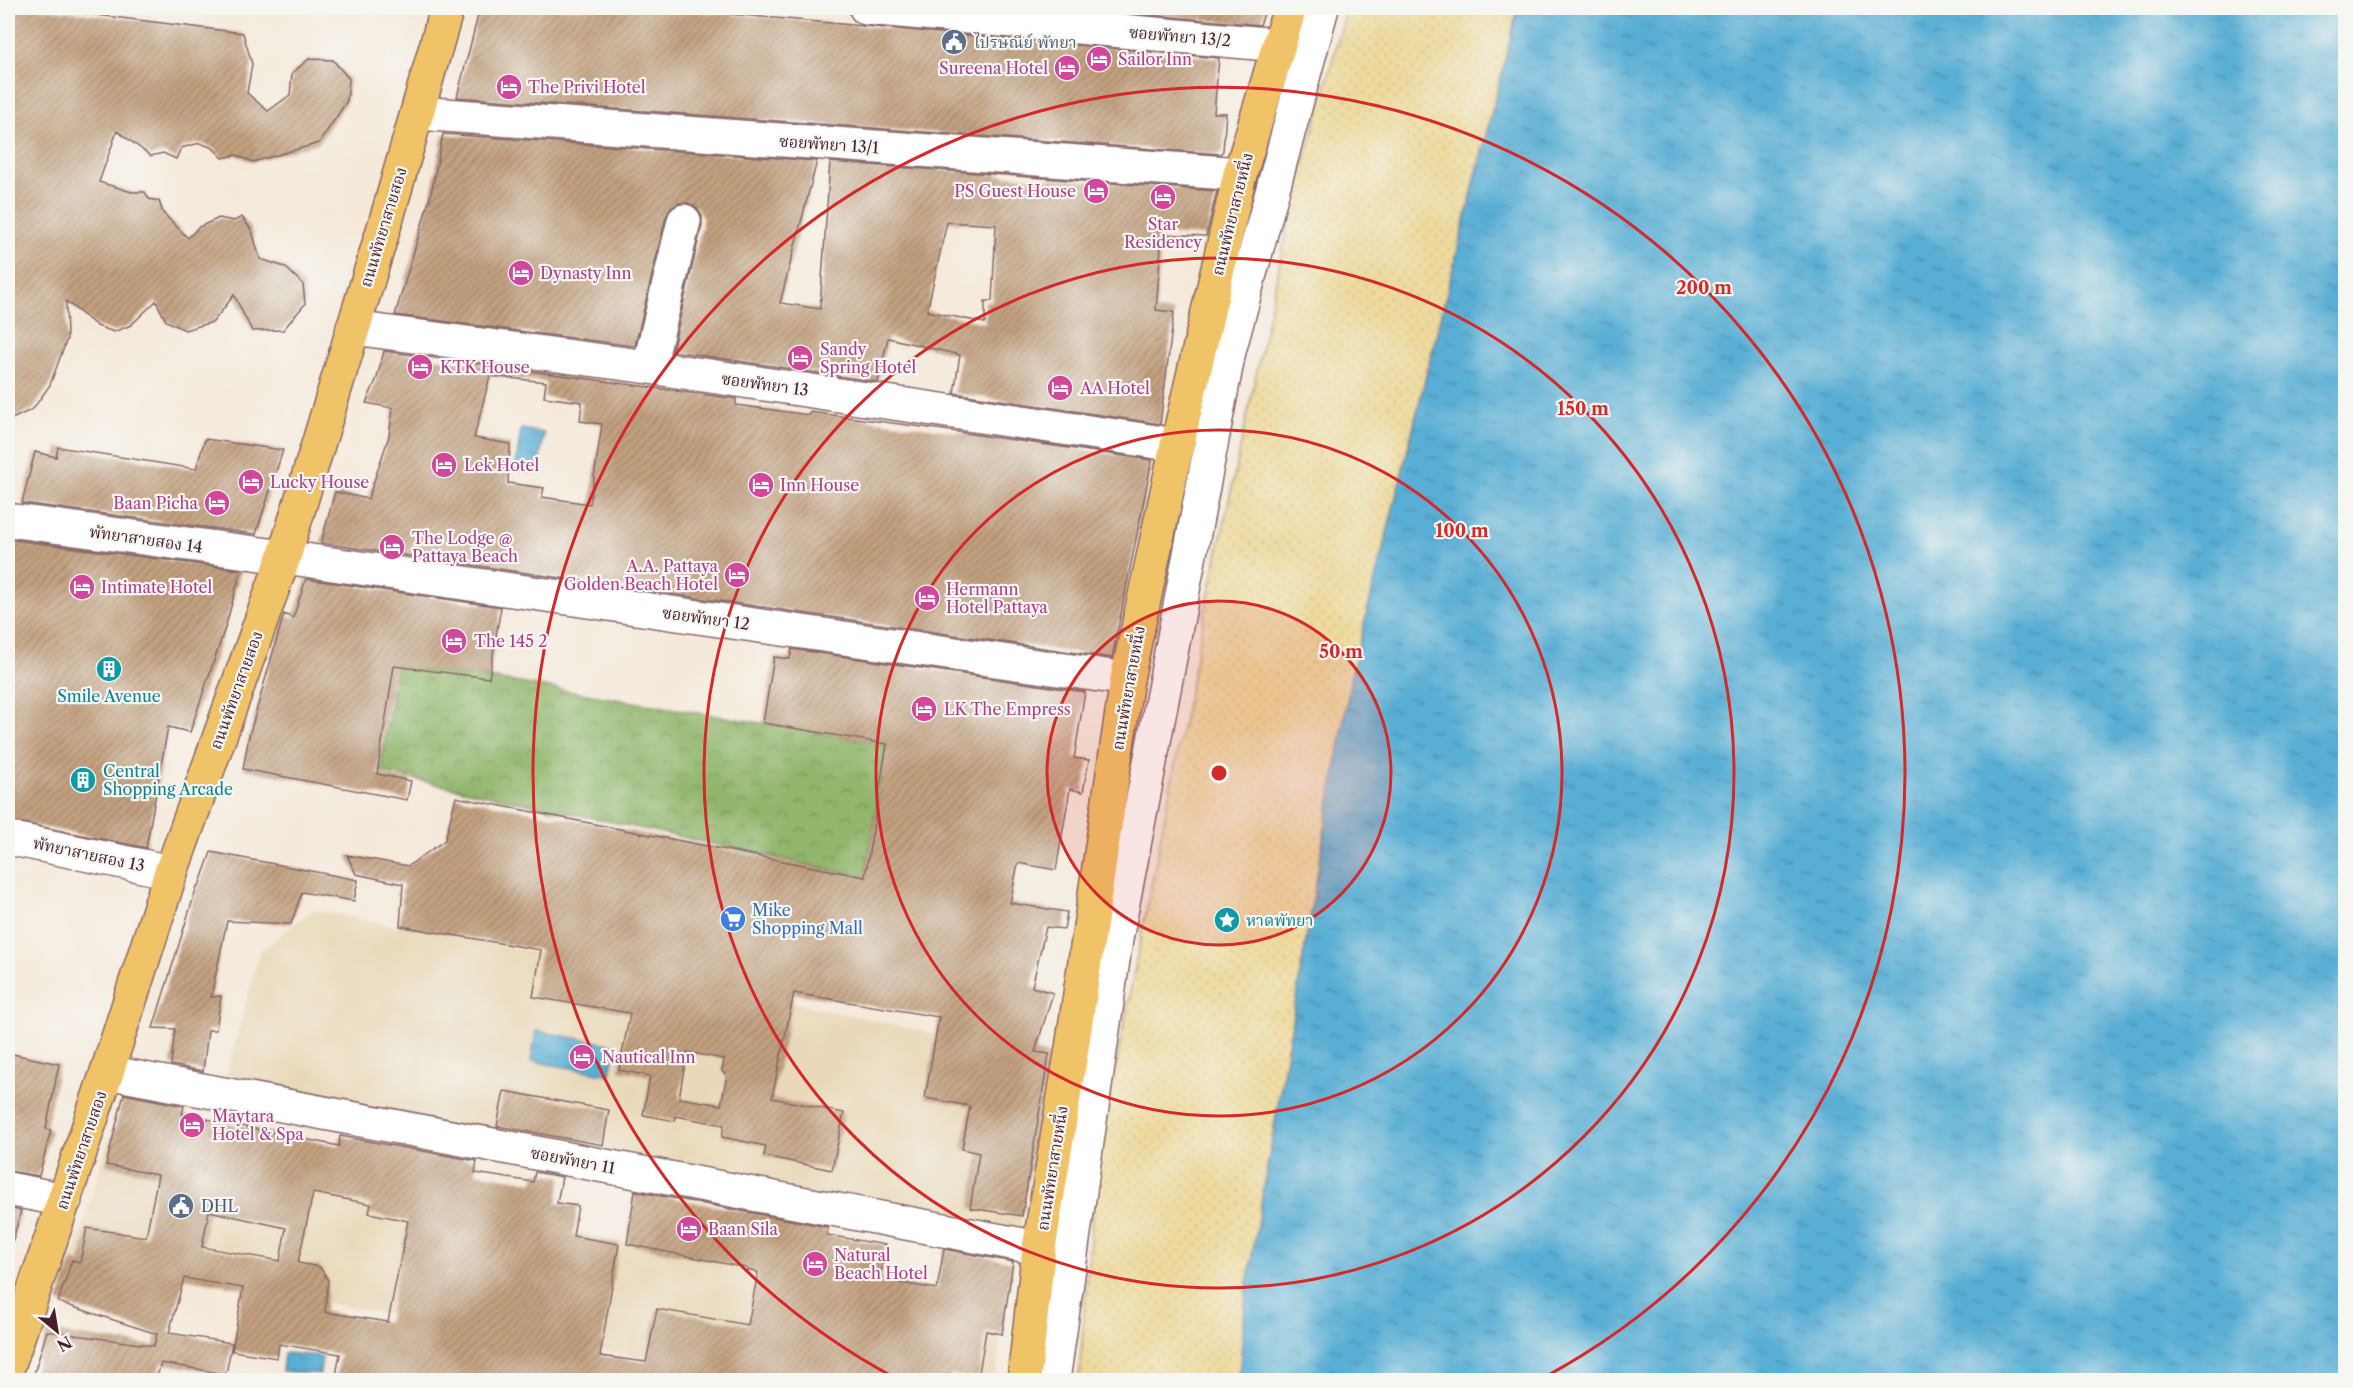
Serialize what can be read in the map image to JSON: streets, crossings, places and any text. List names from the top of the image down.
{
  "streets": {
    "main road": ["ถนนพัทยาสายหนึ่ง", "ถนนพัทยาสายสอง"],
    "street": [
      "ซอยพัทยา 13/2",
      "ซอยพัทยา 13/1",
      "ซอยพัทยา 13",
      "พัทยาสายสอง 14",
      "ซอยพัทยา 12",
      "พัทยาสายสอง 13",
      "ซอยพัทยา 11"
    ]
  },
  "crossings": [
    ["ซอยพัทยา 13/2", "ถนนพัทยาสายหนึ่ง"],
    ["ซอยพัทยา 13/1", "ถนนพัทยาสายหนึ่ง"],
    ["ซอยพัทยา 13/1", "ถนนพัทยาสายสอง"],
    ["ถนนพัทยาสายหนึ่ง", "ซอยพัทยา 13"],
    ["ถนนพัทยาสายหนึ่ง", "ซอยพัทยา 12"],
    ["ถนนพัทยาสายหนึ่ง", "ซอยพัทยา 11"],
    ["ถนนพัทยาสายสอง", "ซอยพัทยา 13"],
    ["ถนนพัทยาสายสอง", "พัทยาสายสอง 14"],
    ["ถนนพัทยาสายสอง", "ซอยพัทยา 12"],
    ["ถนนพัทยาสายสอง", "พัทยาสายสอง 13"],
    ["ถนนพัทยาสายสอง", "ซอยพัทยา 11"],
    ["พัทยาสายสอง 14", "ซอยพัทยา 12"]
  ],
  "places": {
    "public building": ["ไปรษณีย์ พัทยา", "DHL"],
    "hotel": [
      "Sailor Inn",
      "Sureena Hotel",
      "The Privi Hotel",
      "PS Guest House",
      "Star Residency",
      "Dynasty Inn",
      "Sandy Spring Hotel",
      "KTK House",
      "AA Hotel",
      "Lek Hotel",
      "Lucky House",
      "Inn House",
      "Baan Picha",
      "The Lodge @ Pattaya Beach",
      "A.A. Pattaya Golden Beach Hotel",
      "Intimate Hotel",
      "Hermann Hotel Pattaya",
      "The 145 2",
      "LK The Empress",
      "Nautical Inn",
      "Maytara Hotel & Spa",
      "Baan Sila",
      "Natural Beach Hotel"
    ],
    "building": ["Smile Avenue", "Central Shopping Arcade"],
    "supermarket": ["Mike Shopping Mall"],
    "place": ["หาดพัทยา"]
  },
  "north": "bottom right",
  "rings": [
    "200 m",
    "150 m",
    "100 m",
    "50 m"
  ]
}
